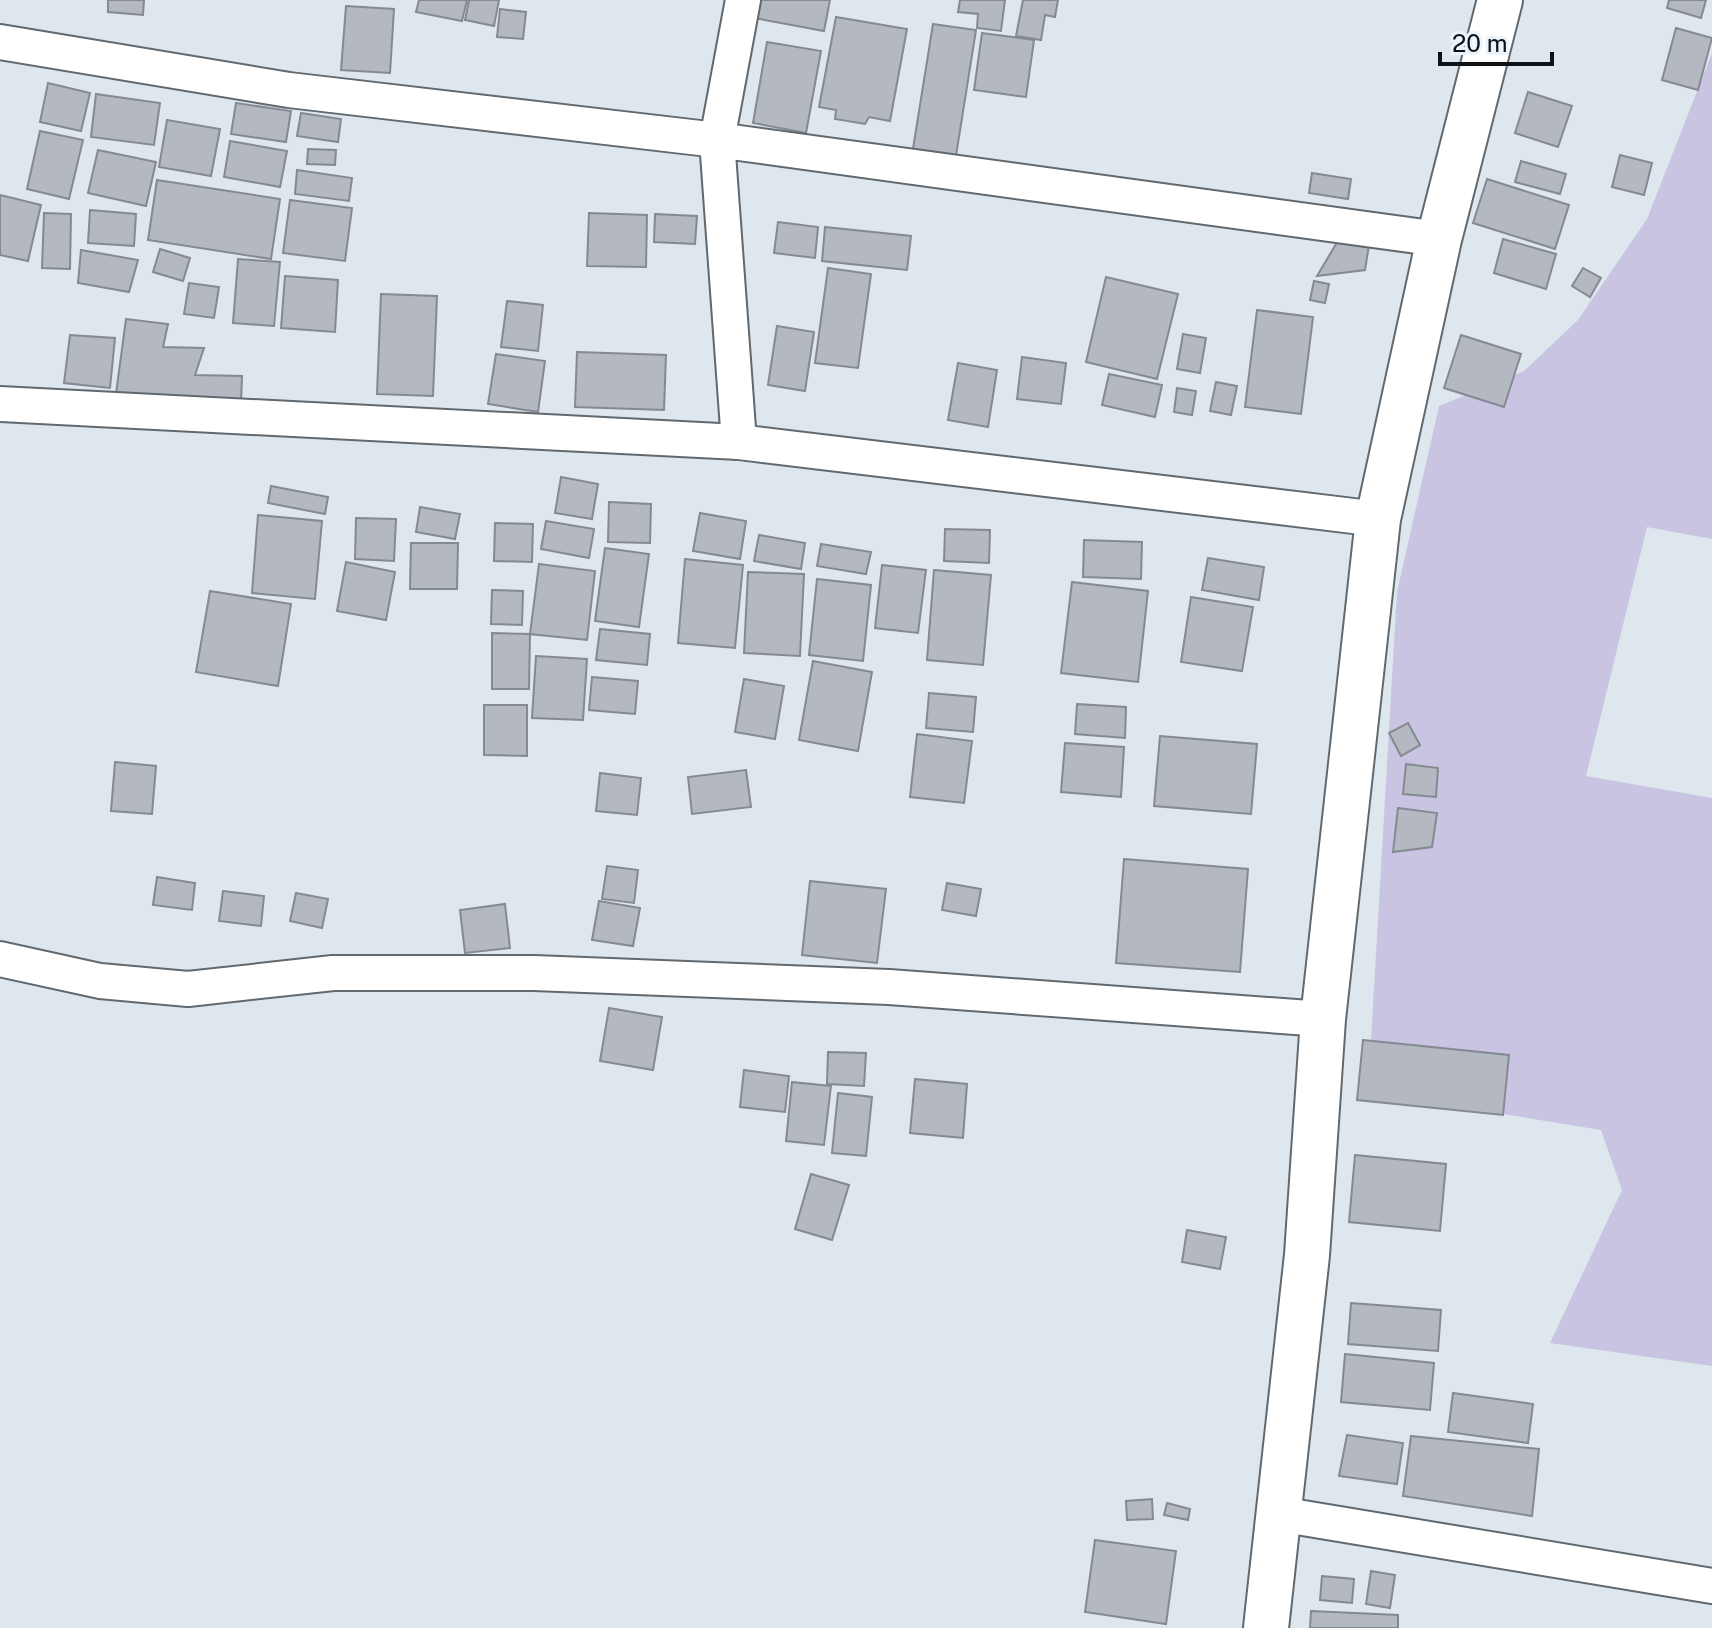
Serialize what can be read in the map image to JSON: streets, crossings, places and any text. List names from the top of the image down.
{
  "scale_bar": "20 m"
}
